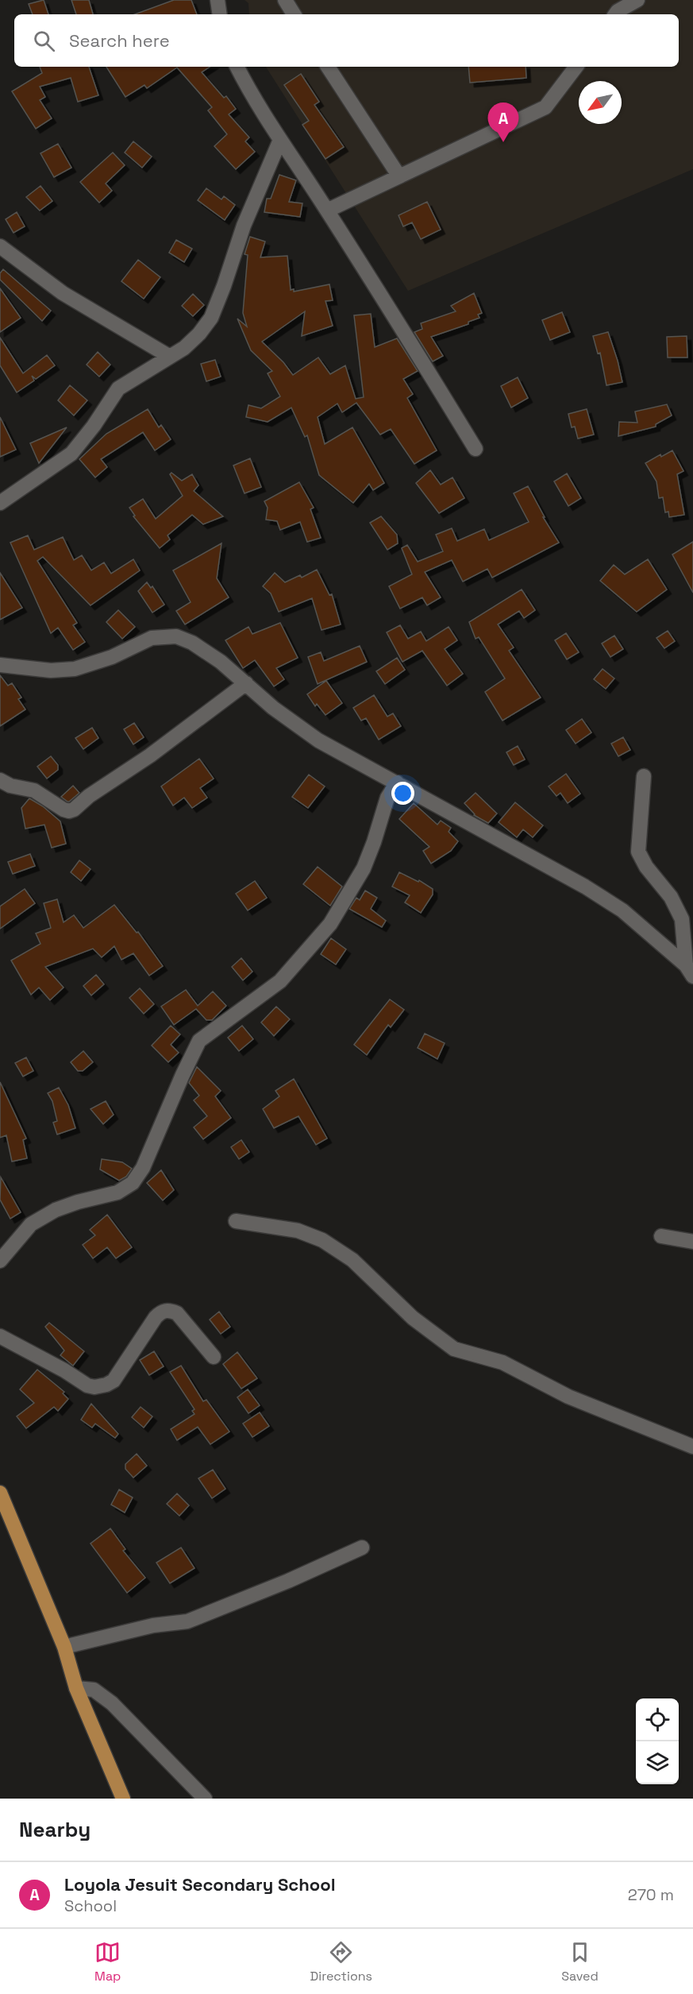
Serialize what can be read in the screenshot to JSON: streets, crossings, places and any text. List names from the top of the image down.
{
  "north": "bottom left",
  "page": {
    "search": "Search here",
    "pins": "A",
    "heading": "Nearby",
    "list": [
      {
        "mark": "A",
        "name": "Loyola Jesuit Secondary School",
        "note": "School",
        "value": "270 m"
      }
    ],
    "nav": ["Map", "Directions", "Saved"]
  }
}
